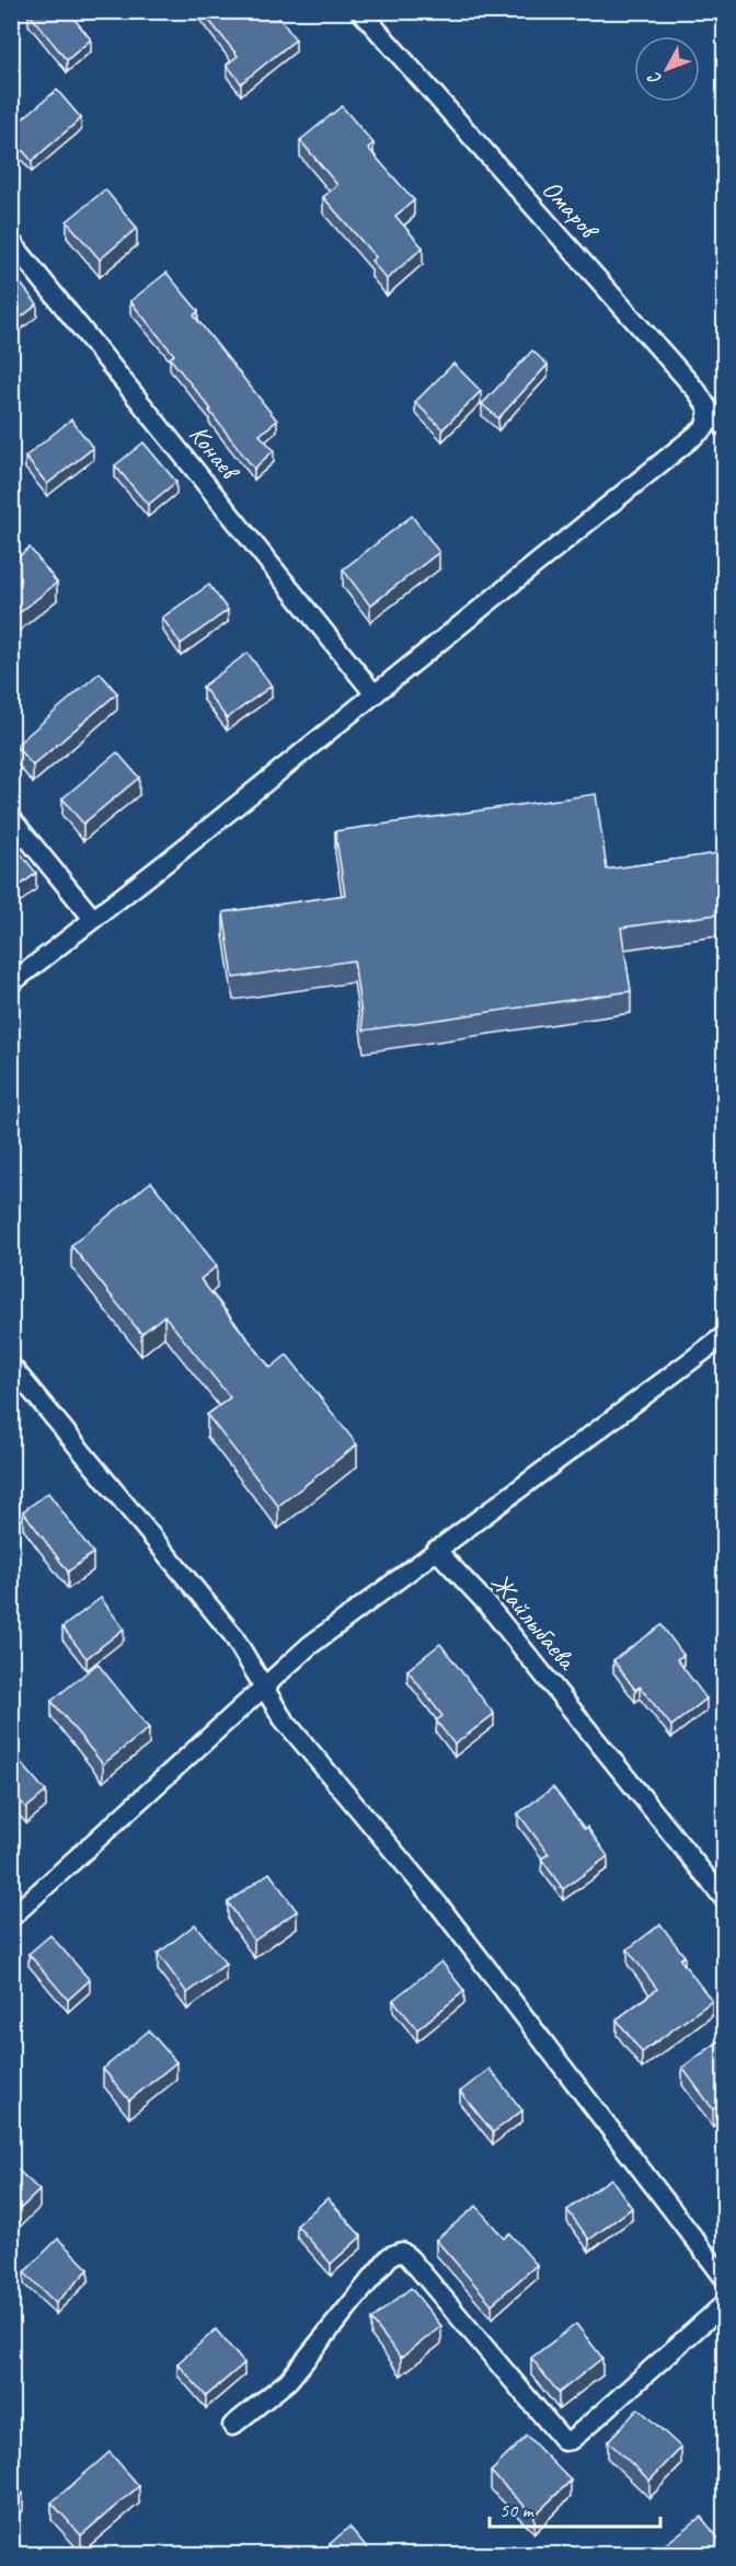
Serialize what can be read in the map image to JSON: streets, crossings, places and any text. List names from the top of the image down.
{
  "streets": {
    "street": ["Омаров", "Конаев", "Жайлыбаева"]
  },
  "scale_bar": "50 m",
  "north": "bottom left"
}
